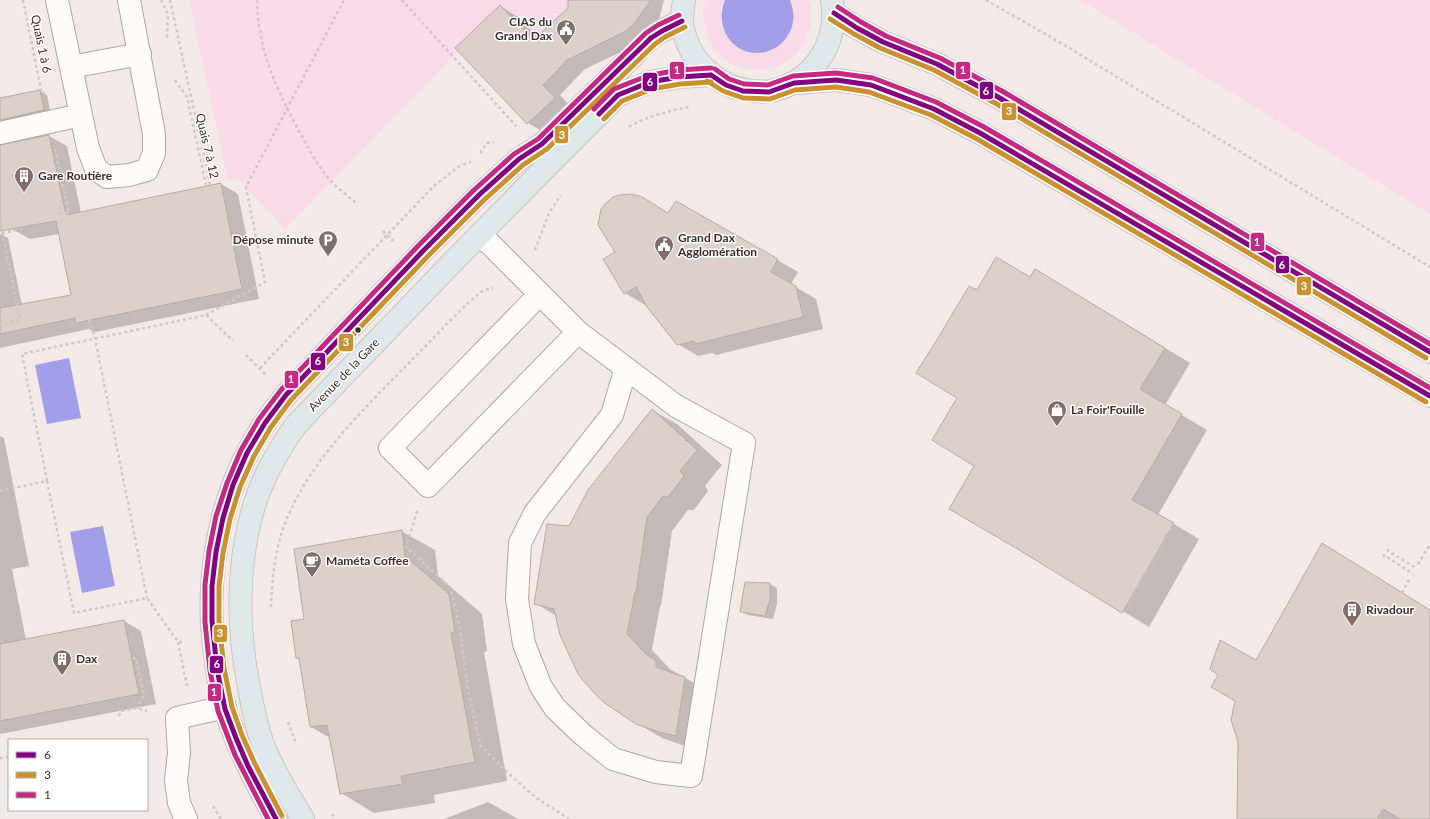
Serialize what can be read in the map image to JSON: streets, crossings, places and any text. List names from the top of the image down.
{
  "streets": {
    "main road": ["Avenue de la Gare"],
    "path": ["Quais 1 à 6", "Quais 7 à 12"]
  },
  "places": {
    "public building": ["CIAS du Grand Dax", "Grand Dax Agglomération"],
    "building": ["Gare Routière", "Rivadour", "Dax"],
    "parking": ["Dépose minute"],
    "shop": ["La Foir'Fouille"],
    "cafe": ["Maméta Coffee"]
  },
  "lines": ["transit line 1", "transit line 6", "transit line 3"],
  "legend": ["6", "3", "1"]
}
